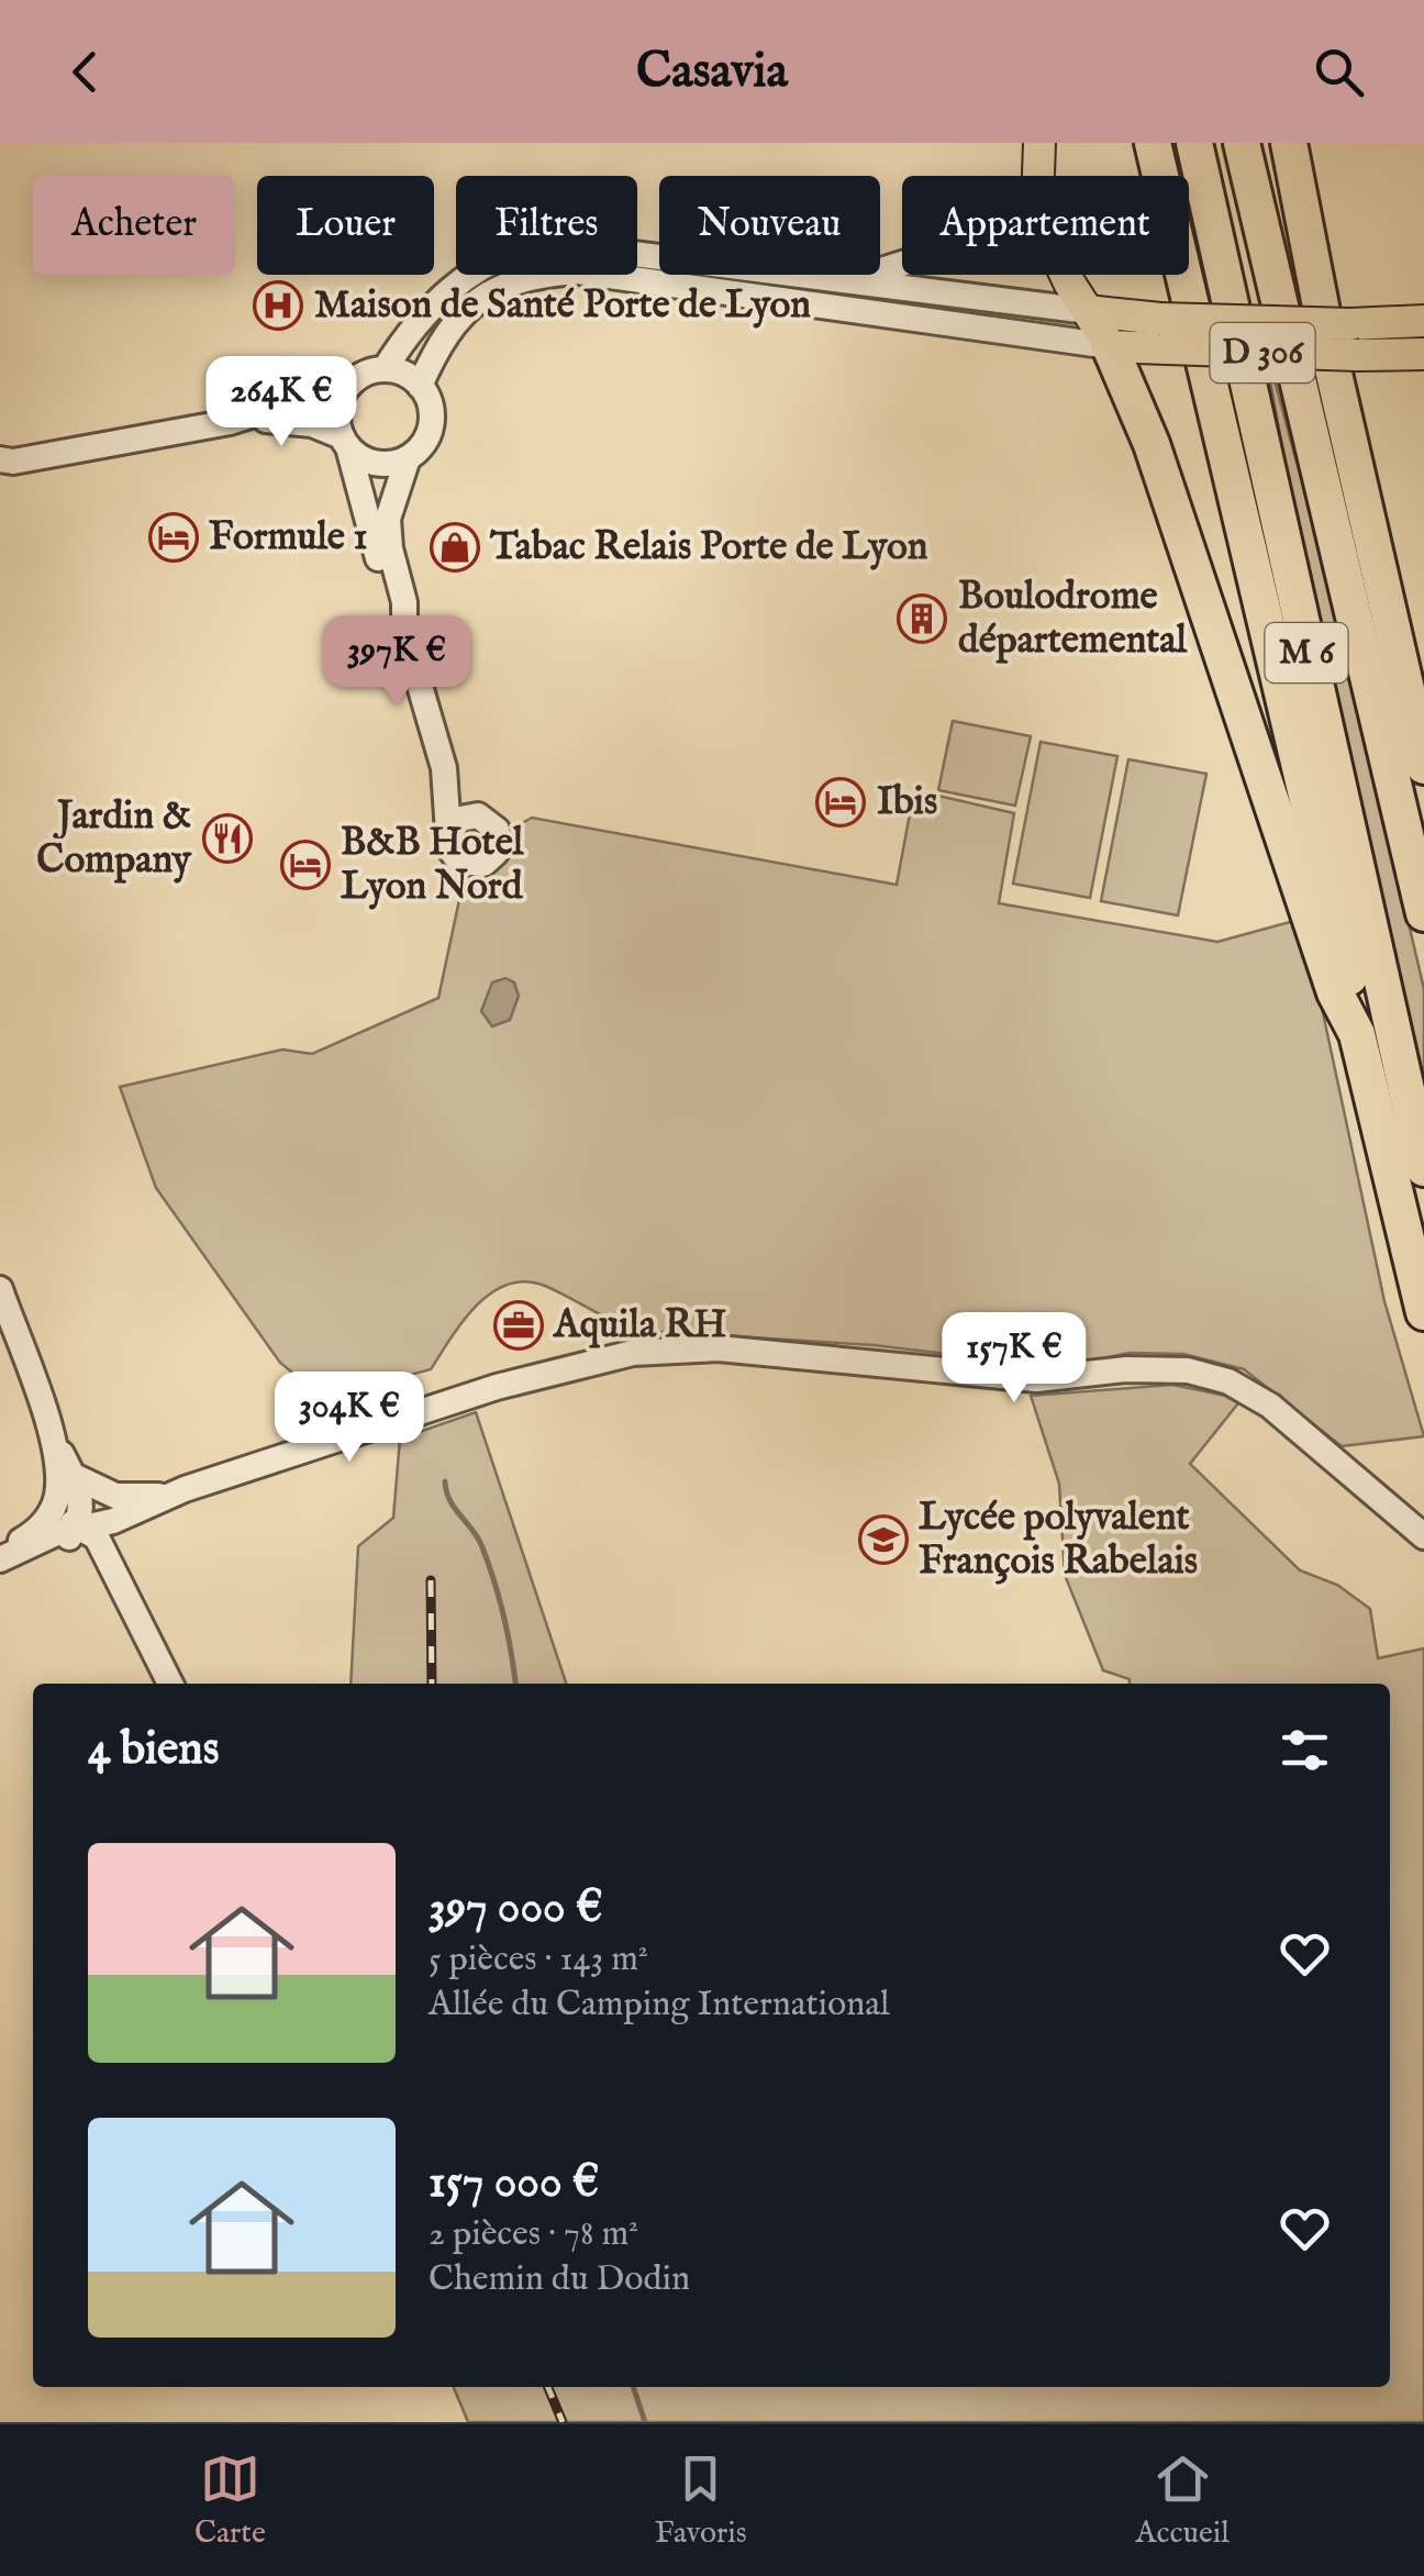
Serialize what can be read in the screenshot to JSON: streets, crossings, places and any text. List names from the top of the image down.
{
  "streets": {
    "highway": ["M 6"],
    "main road": ["D 306"]
  },
  "places": {
    "hospital": ["Maison de Santé Porte de Lyon"],
    "hotel": ["Formule 1", "Ibis", "B&B Hotel Lyon Nord"],
    "shop": ["Tabac Relais Porte de Lyon"],
    "building": ["Boulodrome départemental"],
    "restaurant": ["Jardin & Company"],
    "office": ["Aquila RH"],
    "school or university": ["Lycée polyvalent François Rabelais"]
  },
  "page": {
    "header": "Casavia",
    "chip": [
      "Acheter",
      "Louer",
      "Filtres",
      "Nouveau",
      "Appartement"
    ],
    "price": [
      "264K €",
      "397K €",
      "157K €",
      "304K €"
    ],
    "heading": "4 biens",
    "list": [
      {
        "name": "397 000 €",
        "note": "5 pièces · 143 m² · Allée du Camping International"
      },
      {
        "name": "157 000 €",
        "note": "2 pièces · 78 m² · Chemin du Dodin"
      }
    ],
    "tabs": ["Carte", "Favoris", "Accueil"]
  }
}
